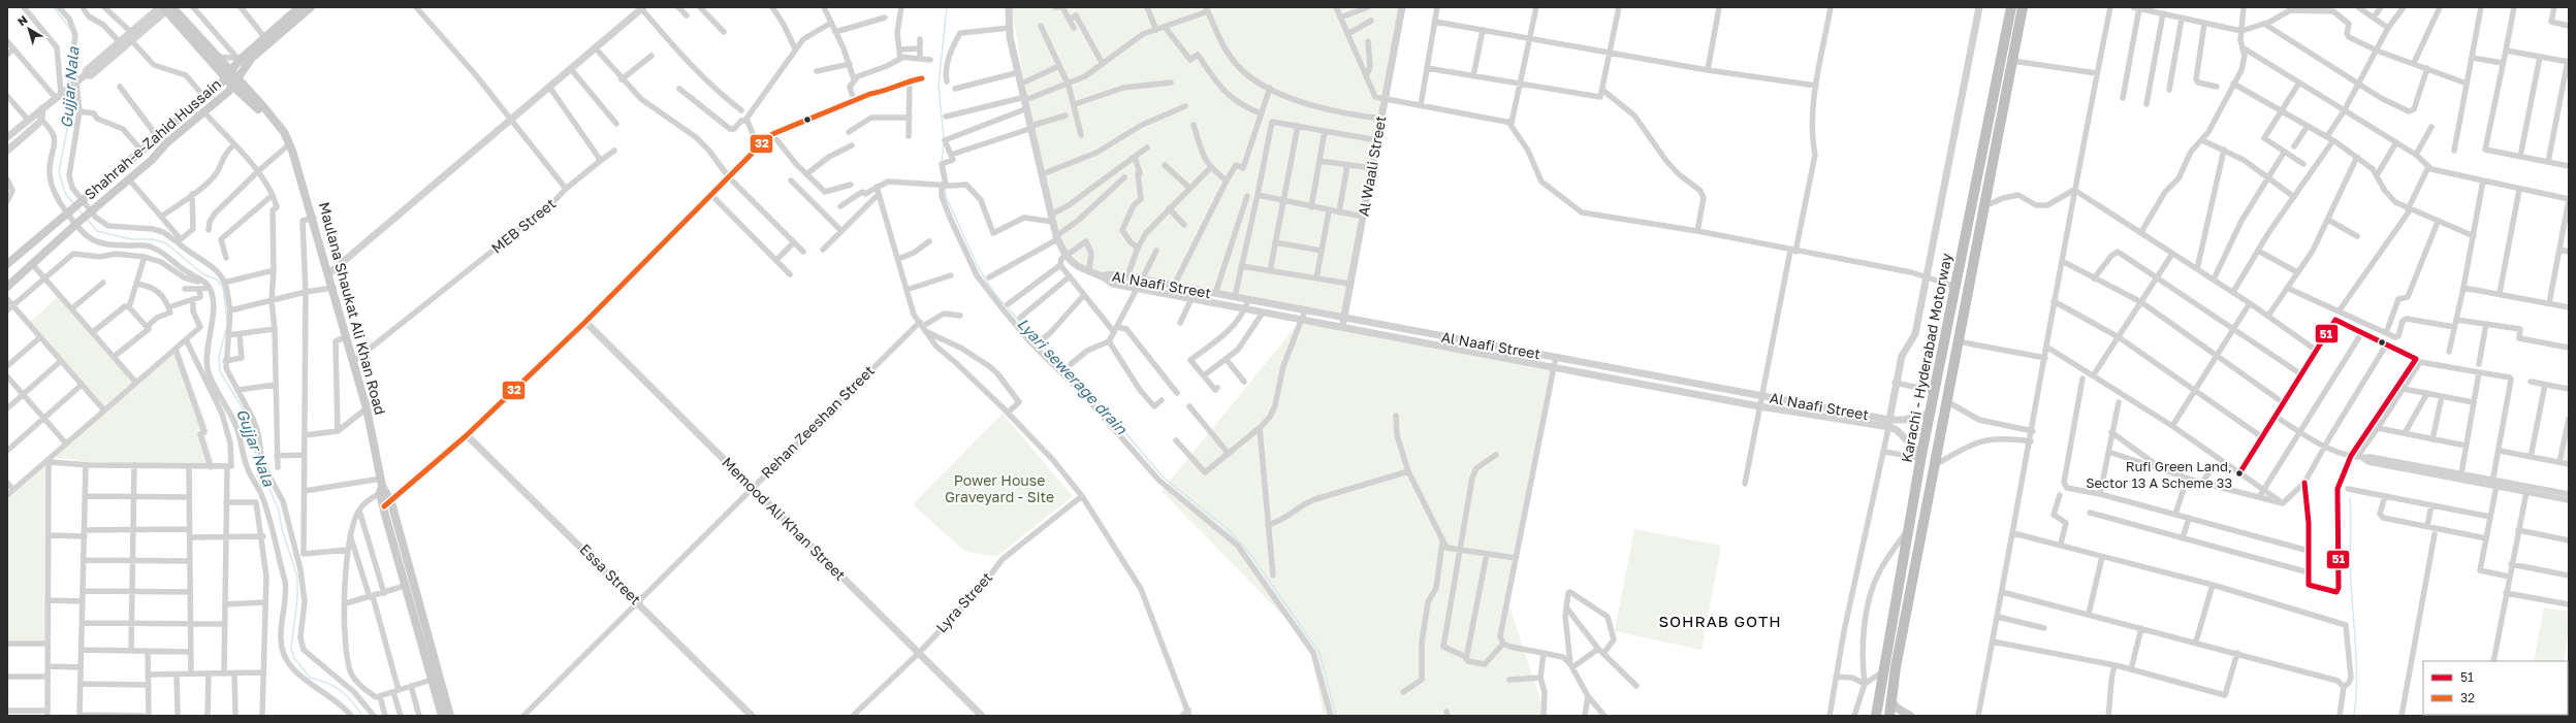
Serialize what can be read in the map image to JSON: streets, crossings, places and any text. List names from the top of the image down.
{
  "streets": {
    "highway": ["Karachi - Hyderabad Motorway"],
    "main road": ["Shahrah-e-Zahid Hussain", "Maulana Shaukat Ali Khan Road"],
    "street": [
      "Al Waali Street",
      "MEB Street",
      "Al Naafi Street",
      "Rehan Zeeshan Street",
      "Memood Ali Khan Street",
      "Essa Street",
      "Lyra Street"
    ]
  },
  "crossings": [
    ["Shahrah-e-Zahid Hussain", "Maulana Shaukat Ali Khan Road"],
    ["Al Waali Street", "Al Naafi Street"],
    ["MEB Street", "Maulana Shaukat Ali Khan Road"],
    ["Al Naafi Street", "Karachi - Hyderabad Motorway"],
    ["Rehan Zeeshan Street", "Memood Ali Khan Street"],
    ["Rehan Zeeshan Street", "Essa Street"],
    ["Memood Ali Khan Street", "Lyra Street"]
  ],
  "districts": ["SOHRAB GOTH"],
  "water": ["Gujjar Nala", "Lyari sewerage drain"],
  "parks": ["Power House Graveyard - Site"],
  "places": ["Rufi Green Land, Sector 13 A Scheme 33"],
  "lines": ["transit line 32", "transit line 51"],
  "legend": ["51", "32"],
  "north": "top left"
}
